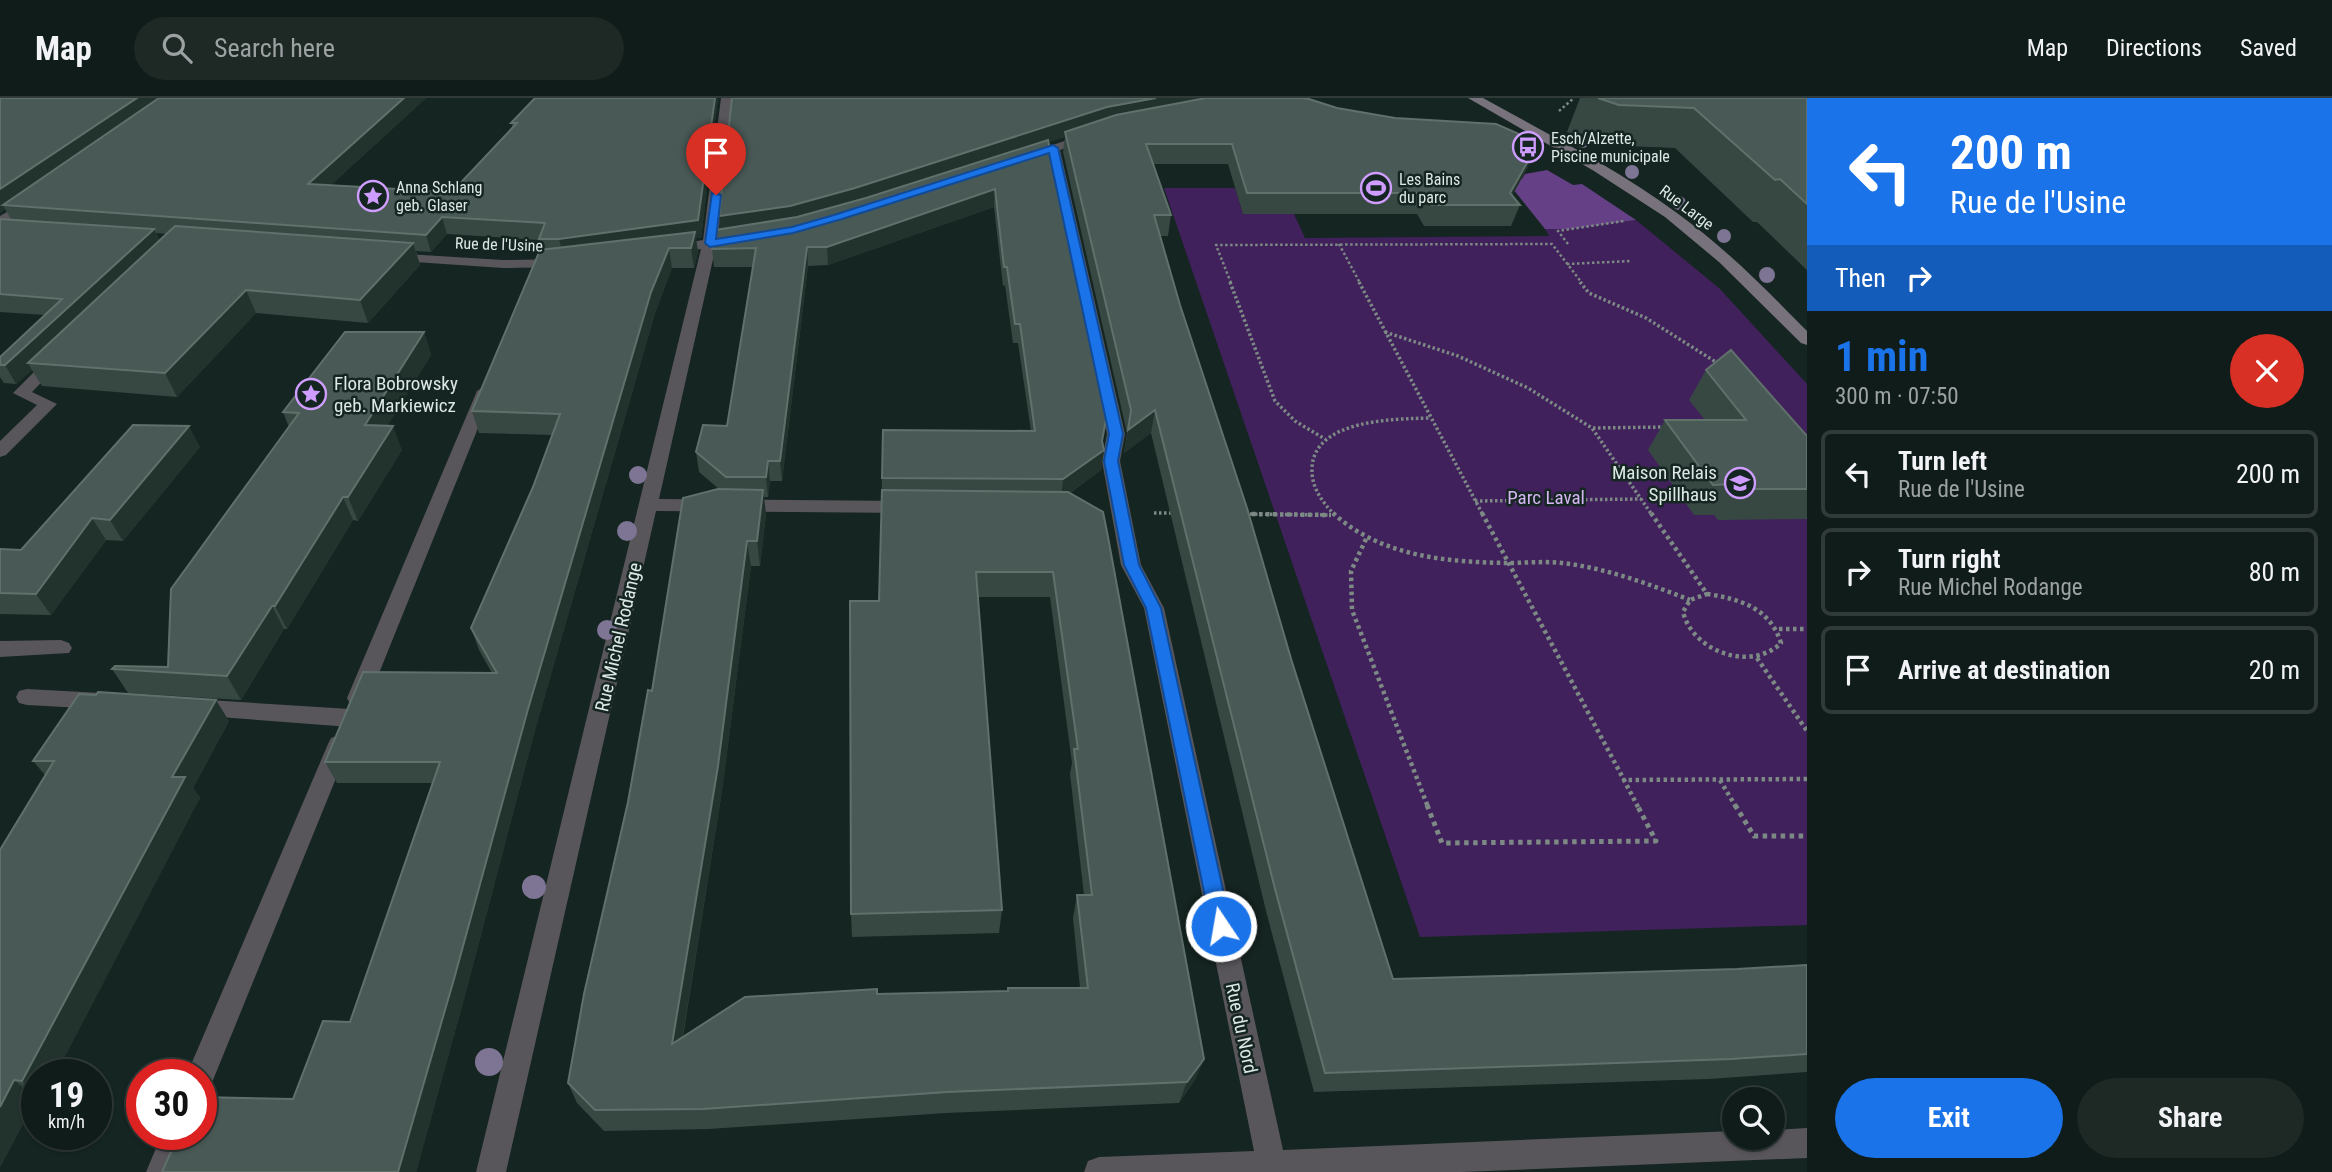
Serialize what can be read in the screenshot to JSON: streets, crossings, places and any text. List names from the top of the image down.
{
  "streets": {
    "street": [
      "Rue Large",
      "Rue de l'Usine",
      "Rue Michel Rodange",
      "Rue du Nord"
    ]
  },
  "parks": ["Parc Laval"],
  "places": {
    "bus stop": ["Esch/Alzette, Piscine municipale"],
    "sports": ["Les Bains du parc"],
    "place": ["Anna Schlang geb. Glaser", "Flora Bobrowsky geb. Markiewicz"],
    "school or university": ["Maison Relais Spillhaus"]
  },
  "page": {
    "header": "Map",
    "search": "Search here",
    "nav": ["Map", "Directions", "Saved"],
    "turn": ["200 m", "Rue de l'Usine"],
    "then": "Then",
    "heading": ["1 min", "300 m · 07:50"],
    "list": [
      {
        "name": "Turn left",
        "note": "Rue de l'Usine",
        "value": "200 m"
      },
      {
        "name": "Turn right",
        "note": "Rue Michel Rodange",
        "value": "80 m"
      },
      {
        "name": "Arrive at destination",
        "value": "20 m"
      }
    ],
    "speed": "19 km/h",
    "limit": "30",
    "buttons": ["Exit", "Share"]
  }
}
